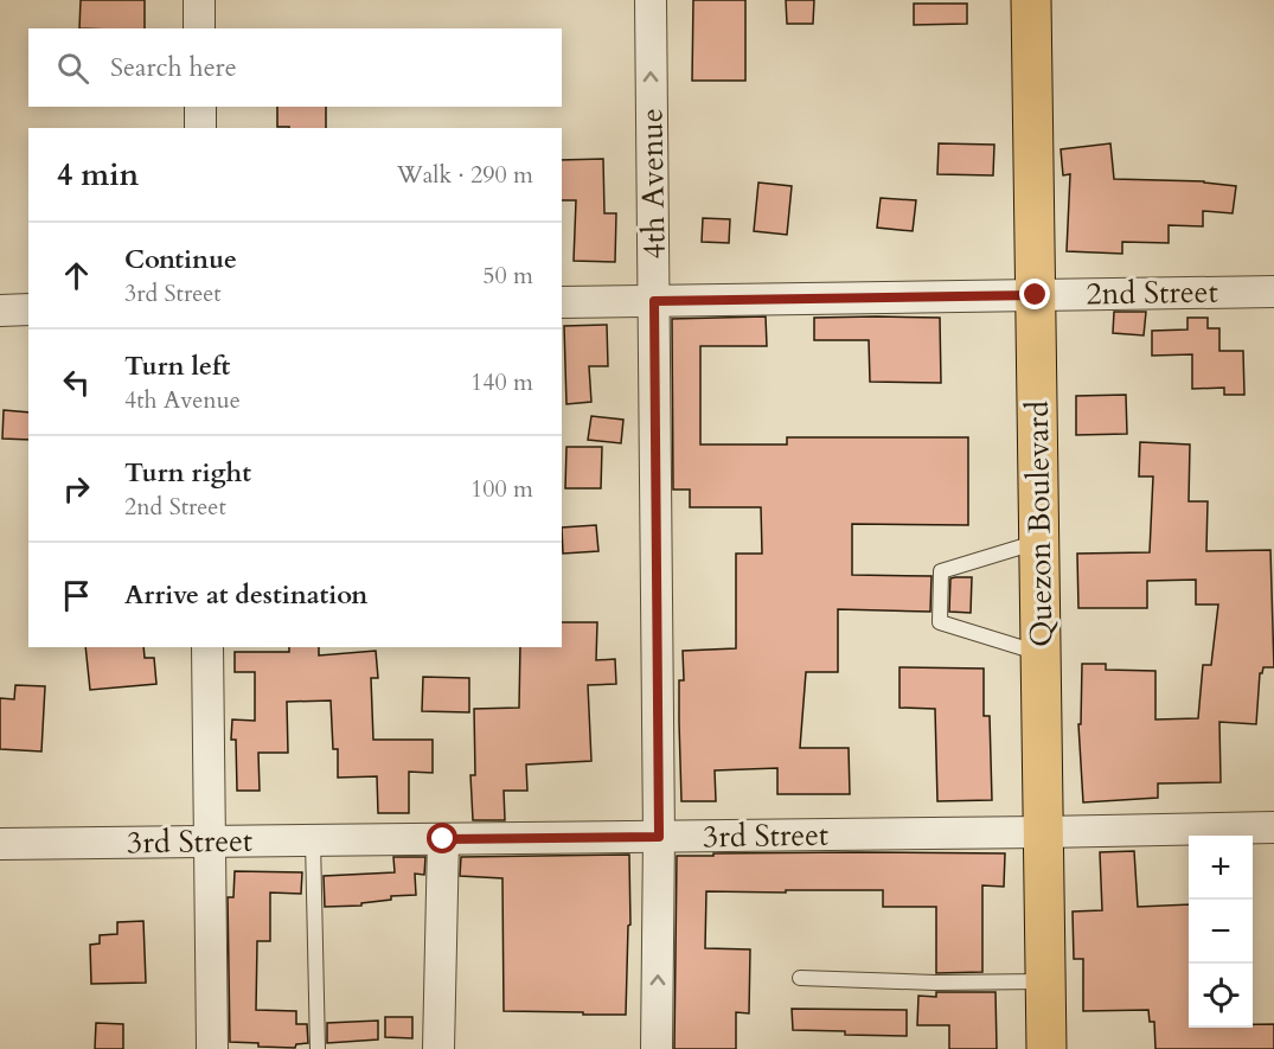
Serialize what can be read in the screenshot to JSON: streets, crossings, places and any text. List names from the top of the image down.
{
  "streets": {
    "highway": ["Quezon Boulevard"],
    "street": ["4th Avenue", "2nd Street", "3rd Street"]
  },
  "crossings": [
    ["4th Avenue", "2nd Street"],
    ["4th Avenue", "3rd Street"],
    ["2nd Street", "Quezon Boulevard"],
    ["Quezon Boulevard", "3rd Street"]
  ],
  "page": {
    "search": "Search here",
    "heading": ["4 min", "Walk · 290 m"],
    "list": [
      ["Continue", "3rd Street", "50 m"],
      ["Turn left", "4th Avenue", "140 m"],
      ["Turn right", "2nd Street", "100 m"],
      "Arrive at destination"
    ],
    "map_buttons": ["+", "−"]
  }
}
